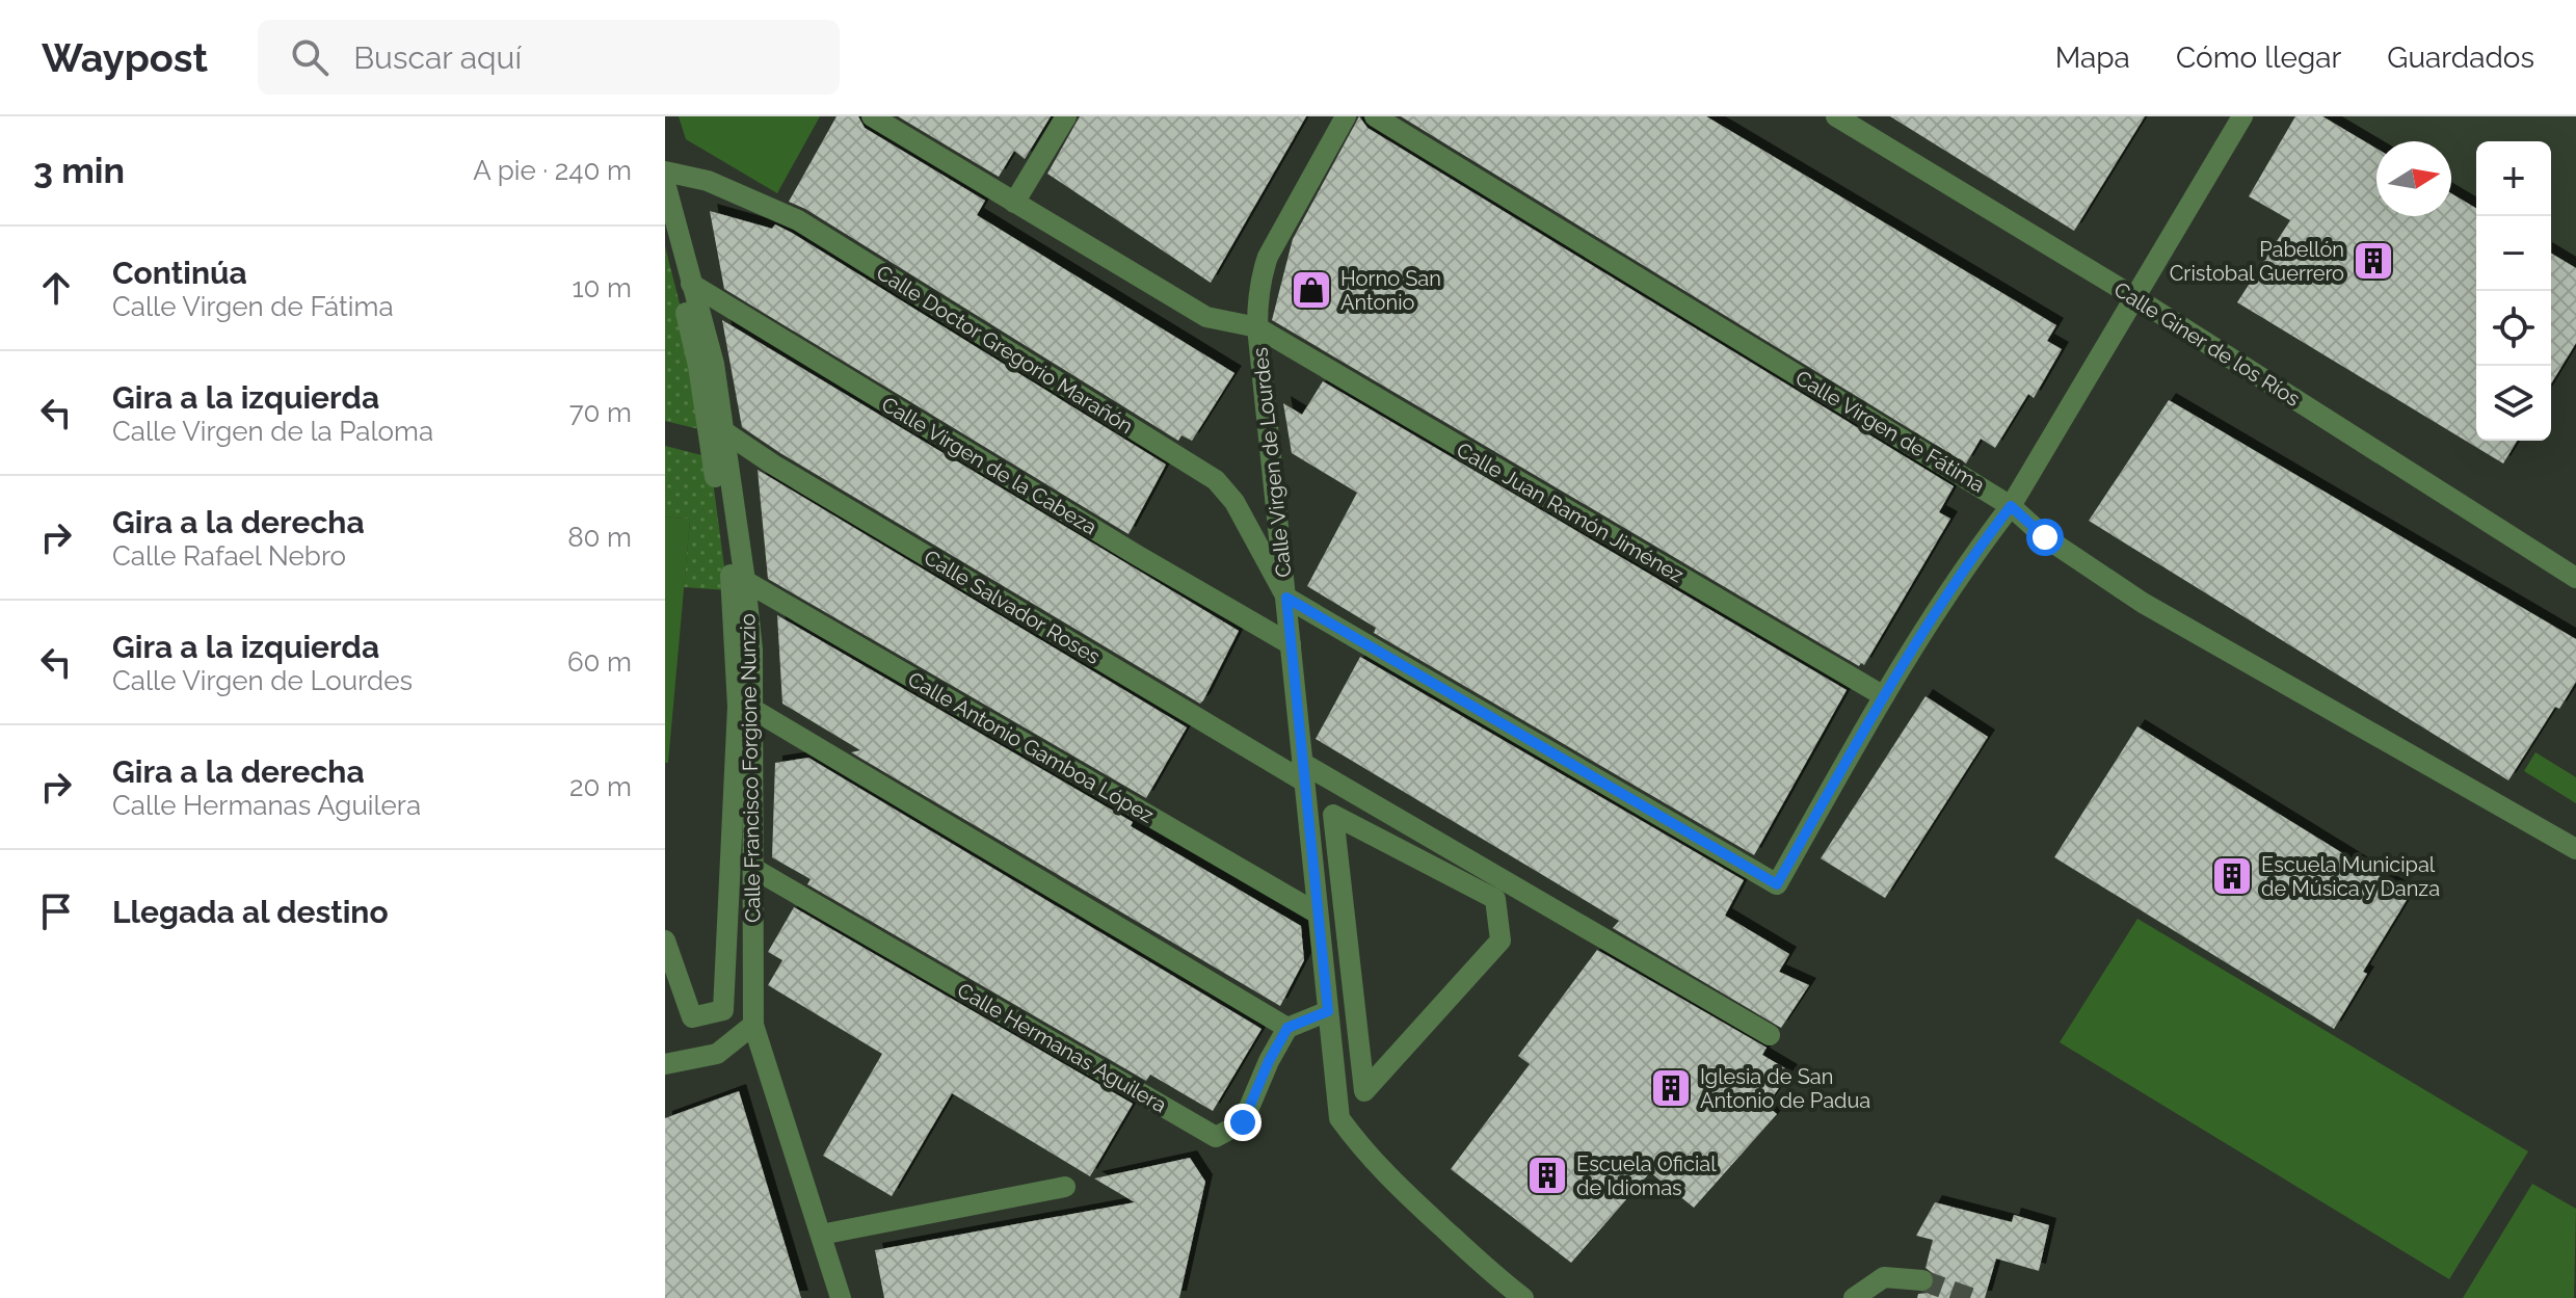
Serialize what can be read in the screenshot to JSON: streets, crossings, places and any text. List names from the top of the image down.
{
  "streets": {
    "street": [
      "Calle Giner de los Ríos",
      "Calle Doctor Gregorio Marañón",
      "Calle Virgen de Fátima",
      "Calle Virgen de Lourdes",
      "Calle Virgen de la Cabeza",
      "Calle Juan Ramón Jiménez",
      "Calle Salvador Roses",
      "Calle Antonio Gamboa López",
      "Calle Francisco Forgione Nunzio",
      "Calle Hermanas Aguilera"
    ]
  },
  "crossings": [
    ["Calle Doctor Gregorio Marañón", "Calle Virgen de Lourdes"],
    ["Calle Virgen de Lourdes", "Calle Virgen de la Cabeza"],
    ["Calle Virgen de Lourdes", "Calle Juan Ramón Jiménez"],
    ["Calle Virgen de Lourdes", "Calle Salvador Roses"],
    ["Calle Virgen de Lourdes", "Calle Antonio Gamboa López"],
    ["Calle Virgen de la Cabeza", "Calle Francisco Forgione Nunzio"],
    ["Calle Salvador Roses", "Calle Francisco Forgione Nunzio"],
    ["Calle Antonio Gamboa López", "Calle Francisco Forgione Nunzio"],
    ["Calle Francisco Forgione Nunzio", "Calle Hermanas Aguilera"]
  ],
  "places": {
    "building": [
      "Pabellón Cristobal Guerrero",
      "Escuela Municipal de Música y Danza",
      "Iglesia de San Antonio de Padua",
      "Escuela Oficial de Idiomas"
    ],
    "shop": ["Horno San Antonio"]
  },
  "north": "right",
  "page": {
    "header": "Waypost",
    "search": "Buscar aquí",
    "nav": ["Mapa", "Cómo llegar", "Guardados"],
    "heading": ["3 min", "A pie · 240 m"],
    "map_buttons": ["+", "−"],
    "list": [
      ["Continúa", "Calle Virgen de Fátima", "10 m"],
      ["Gira a la izquierda", "Calle Virgen de la Paloma", "70 m"],
      ["Gira a la derecha", "Calle Rafael Nebro", "80 m"],
      ["Gira a la izquierda", "Calle Virgen de Lourdes", "60 m"],
      ["Gira a la derecha", "Calle Hermanas Aguilera", "20 m"],
      "Llegada al destino"
    ]
  }
}
